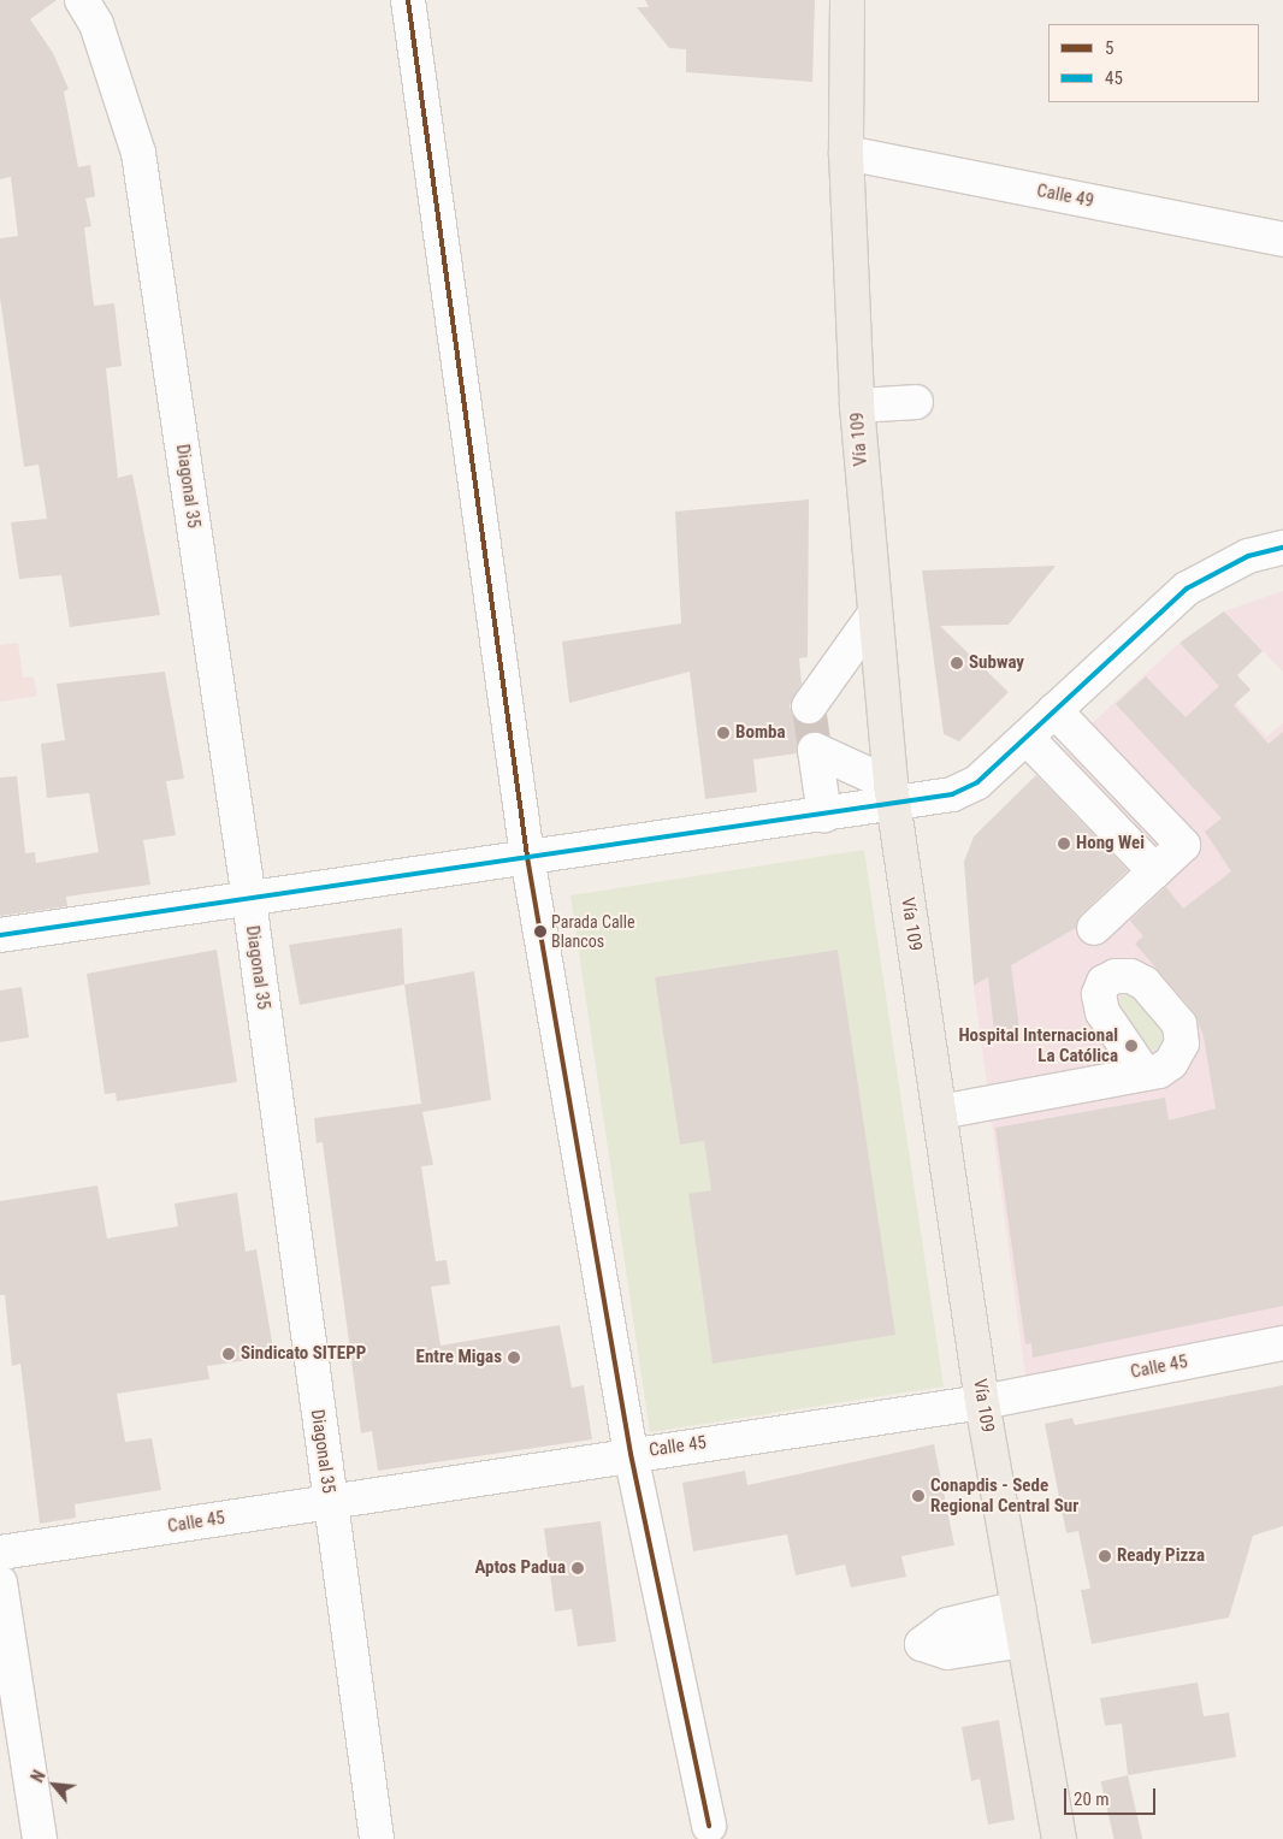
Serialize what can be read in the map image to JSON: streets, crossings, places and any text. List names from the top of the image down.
{
  "streets": {
    "main road": ["Vía 109"],
    "street": ["Calle 49", "Diagonal 35", "Calle 45"]
  },
  "crossings": [
    ["Calle 49", "Vía 109"],
    ["Vía 109", "Calle 45"],
    ["Diagonal 35", "Calle 45"]
  ],
  "places": [
    "Subway",
    "Bomba",
    "Hong Wei",
    "Parada Calle Blancos",
    "Hospital Internacional La Católica",
    "Sindicato SITEPP",
    "Entre Migas",
    "Conapdis - Sede Regional Central Sur",
    "Ready Pizza",
    "Aptos Padua"
  ],
  "lines": ["transit line 5", "transit line 45"],
  "legend": ["5", "45"],
  "scale_bar": "20 m",
  "north": "top left"
}
